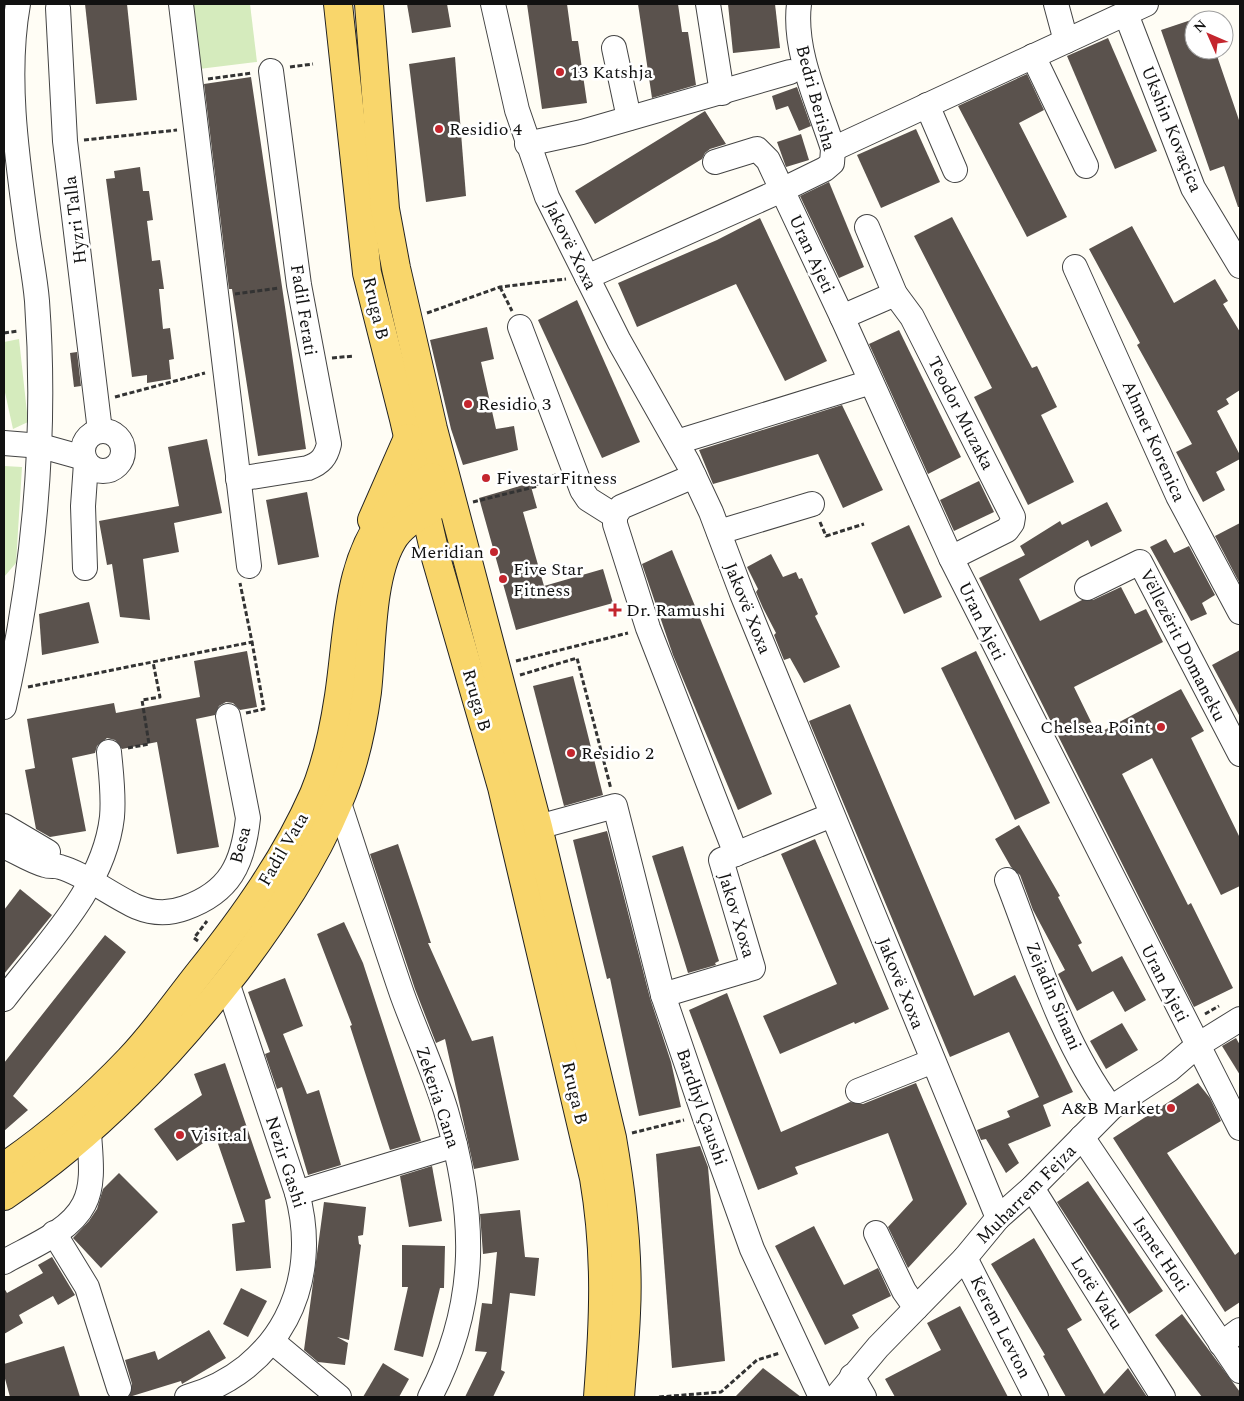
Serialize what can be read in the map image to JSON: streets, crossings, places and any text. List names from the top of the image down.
{
  "streets": {
    "main road": ["Rruga B", "Fadil Vata"],
    "street": [
      "Bedri Berisha",
      "Ukshin Kovaçica",
      "Hyzri Talla",
      "Jakovë Xoxa",
      "Uran Ajeti",
      "Fadil Ferati",
      "Teodor Muzaka",
      "Ahmet Korenica",
      "Vëllezërit Domaneku",
      "Besa",
      "Jakov Xoxa",
      "Zejadin Sinani",
      "Zekeria Cana",
      "Bardhyl Çaushi",
      "Nezir Gashi",
      "Muharrem Fejza",
      "Ismet Hoti",
      "Lotë Vaku",
      "Kerem Levton"
    ]
  },
  "crossings": [
    ["Jakovë Xoxa", "Jakov Xoxa"],
    ["Jakovë Xoxa", "Muharrem Fejza"],
    ["Uran Ajeti", "Teodor Muzaka"],
    ["Uran Ajeti", "Muharrem Fejza"],
    ["Rruga B", "Fadil Vata"],
    ["Fadil Vata", "Zekeria Cana"],
    ["Fadil Vata", "Nezir Gashi"],
    ["Jakov Xoxa", "Bardhyl Çaushi"],
    ["Zejadin Sinani", "Muharrem Fejza"],
    ["Muharrem Fejza", "Ismet Hoti"],
    ["Muharrem Fejza", "Lotë Vaku"],
    ["Muharrem Fejza", "Kerem Levton"]
  ],
  "places": {
    "other": [
      "13 Katshja",
      "Residio 4",
      "Residio 3",
      "FivestarFitness",
      "Meridian",
      "Five Star Fitness",
      "Chelsea Point",
      "Residio 2",
      "A&B Market",
      "Visit.al"
    ],
    "health": ["Dr. Ramushi"]
  },
  "north": "top left"
}
